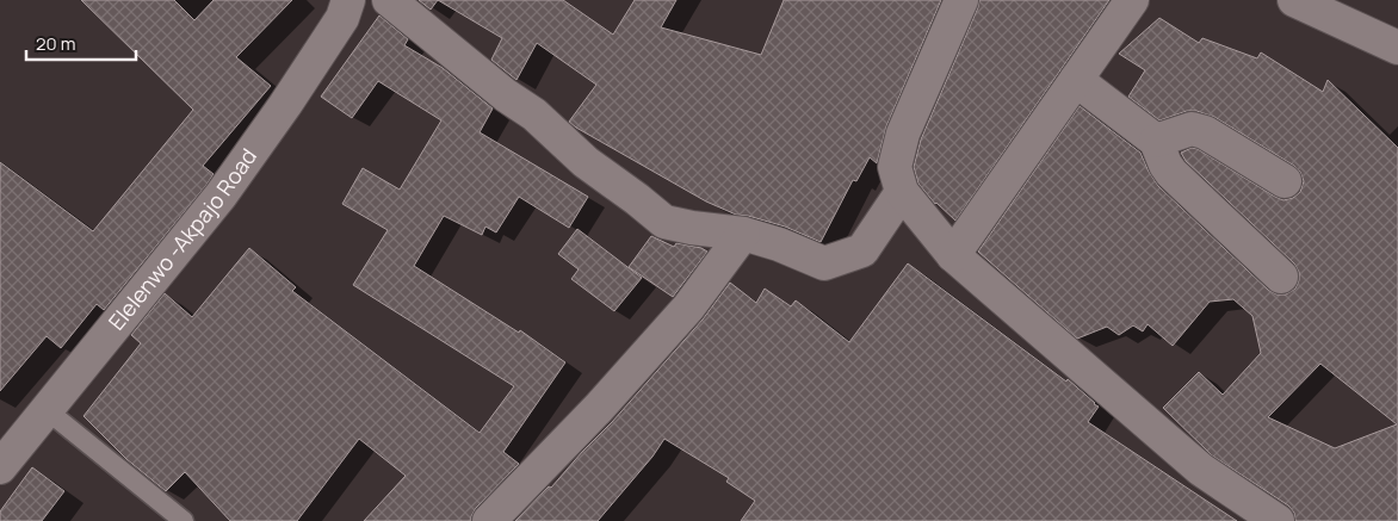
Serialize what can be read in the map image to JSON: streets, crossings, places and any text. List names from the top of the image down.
{
  "streets": {
    "street": ["Elelenwo -Akpajo Road"]
  },
  "scale_bar": "20 m"
}
